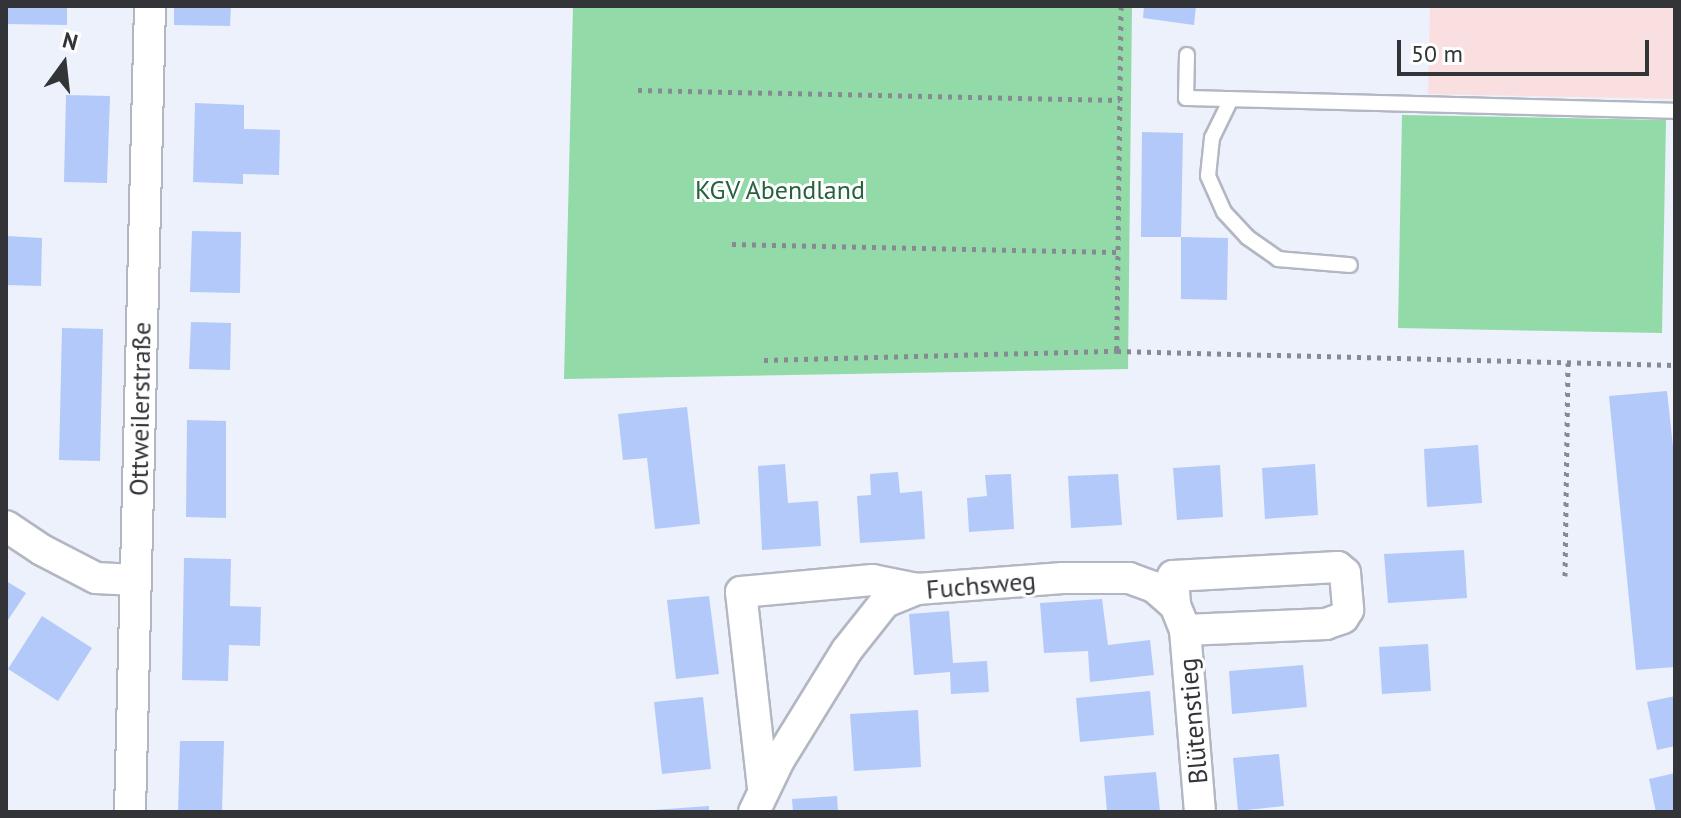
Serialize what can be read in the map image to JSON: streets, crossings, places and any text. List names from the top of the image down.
{
  "streets": {
    "street": ["Ottweilerstraße", "Fuchsweg", "Blütenstieg"]
  },
  "crossings": [
    ["Fuchsweg", "Blütenstieg"]
  ],
  "parks": ["KGV Abendland"],
  "scale_bar": "50 m",
  "north": "top"
}
